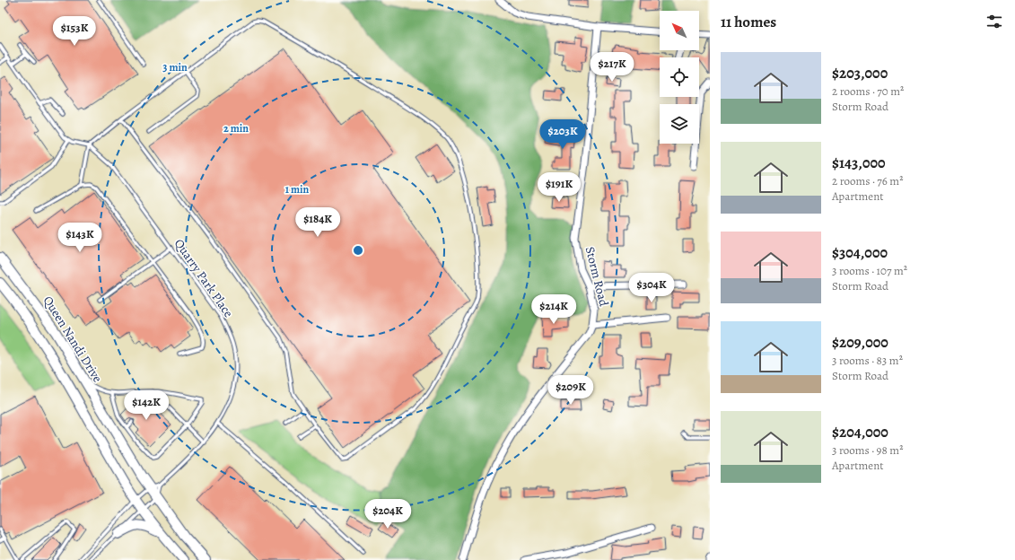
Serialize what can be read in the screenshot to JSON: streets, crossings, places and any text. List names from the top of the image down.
{
  "streets": {
    "main road": ["Queen Nandi Drive"],
    "street": ["Storm Road"],
    "lane": ["Quarry Park Place"]
  },
  "north": "top left",
  "page": {
    "heading": "11 homes",
    "price": [
      "$153K",
      "$217K",
      "$203K",
      "$191K",
      "$184K",
      "$143K",
      "$304K",
      "$214K",
      "$209K",
      "$142K",
      "$204K"
    ],
    "list": [
      {
        "name": "$203,000",
        "note": "2 rooms · 70 m² · Storm Road"
      },
      {
        "name": "$143,000",
        "note": "2 rooms · 76 m² · Apartment"
      },
      {
        "name": "$304,000",
        "note": "3 rooms · 107 m² · Storm Road"
      },
      {
        "name": "$209,000",
        "note": "3 rooms · 83 m² · Storm Road"
      },
      {
        "name": "$204,000",
        "note": "3 rooms · 98 m² · Apartment"
      }
    ]
  },
  "rings": ["3 min", "2 min", "1 min"]
}
